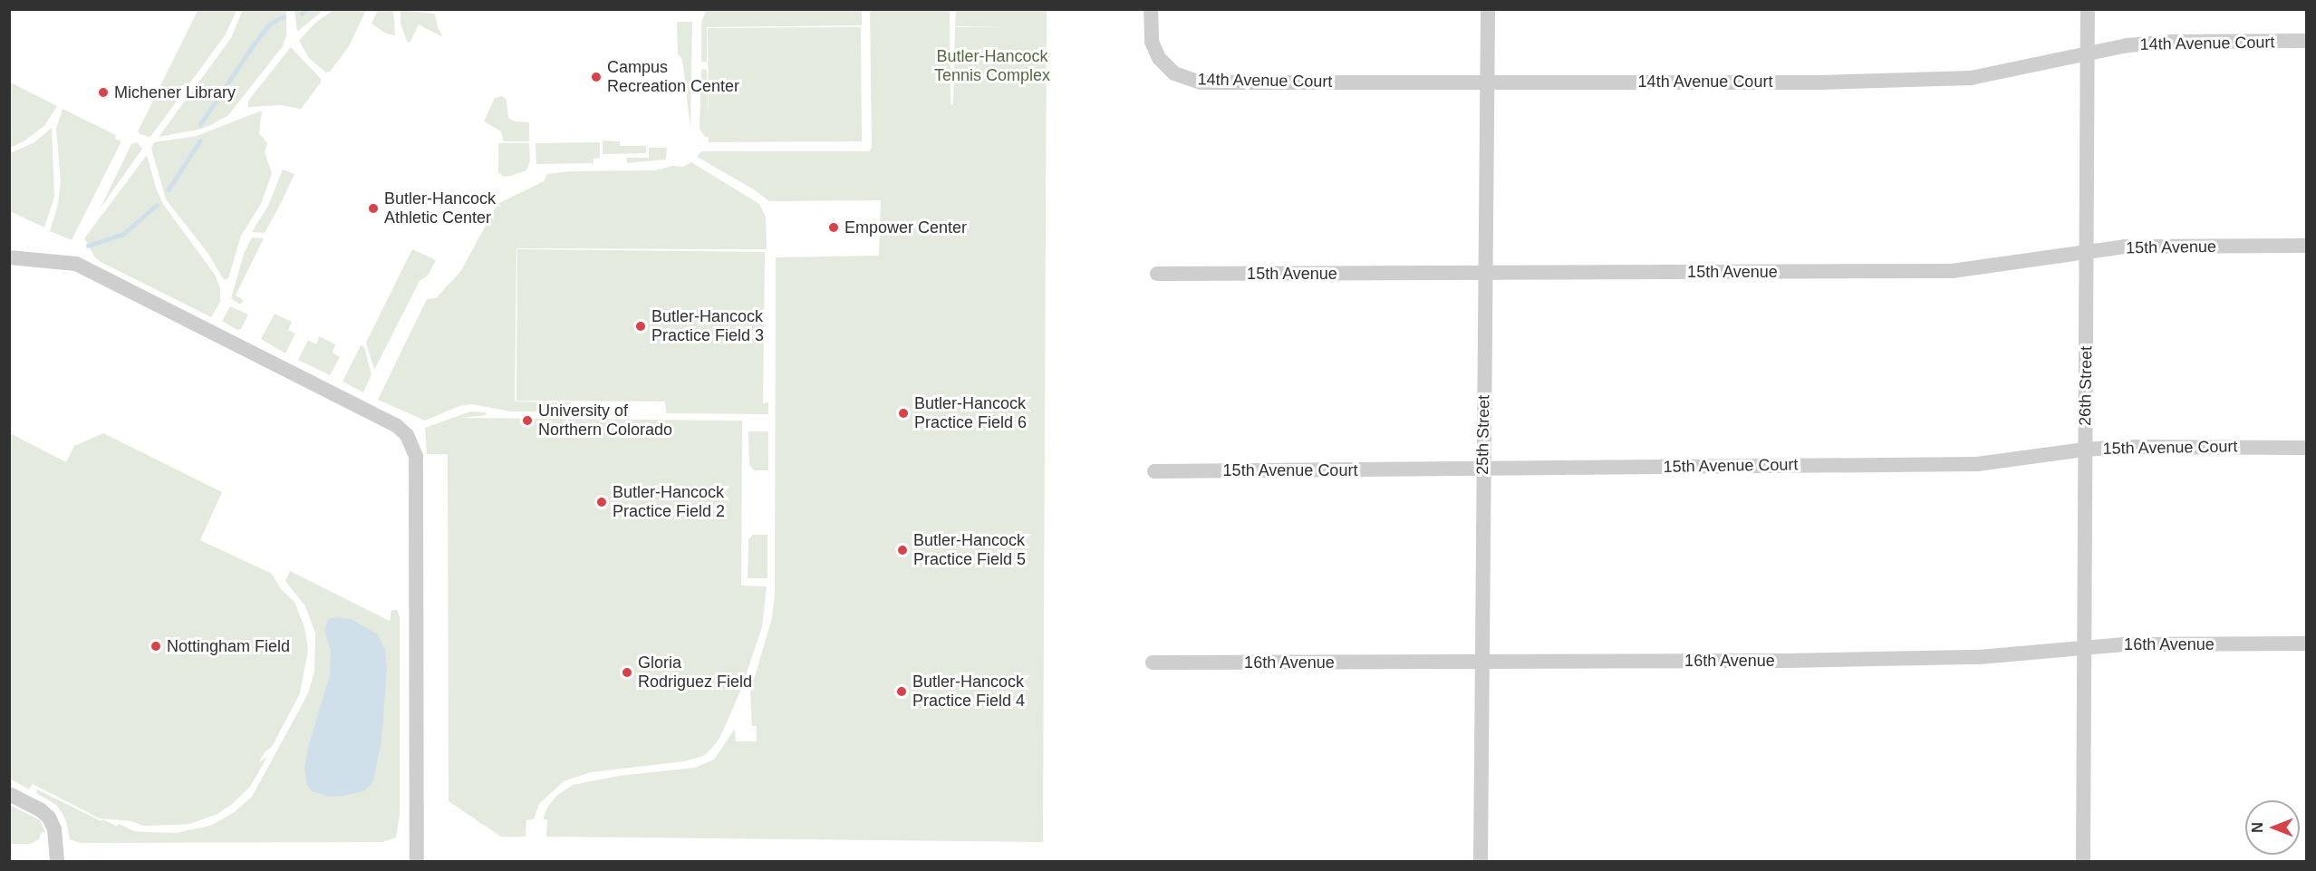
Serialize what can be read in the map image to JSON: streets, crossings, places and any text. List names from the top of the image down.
{
  "streets": {
    "street": [
      "14th Avenue Court",
      "15th Avenue",
      "26th Street",
      "25th Street",
      "15th Avenue Court",
      "16th Avenue"
    ]
  },
  "crossings": [
    ["14th Avenue Court", "26th Street"],
    ["14th Avenue Court", "25th Street"],
    ["15th Avenue", "26th Street"],
    ["15th Avenue", "25th Street"],
    ["26th Street", "15th Avenue Court"],
    ["26th Street", "16th Avenue"],
    ["25th Street", "15th Avenue Court"],
    ["25th Street", "16th Avenue"]
  ],
  "parks": ["Butler-Hancock Tennis Complex"],
  "places": [
    "Campus Recreation Center",
    "Michener Library",
    "Butler-Hancock Athletic Center",
    "Empower Center",
    "Butler-Hancock Practice Field 3",
    "Butler-Hancock Practice Field 6",
    "University of Northern Colorado",
    "Butler-Hancock Practice Field 2",
    "Butler-Hancock Practice Field 5",
    "Nottingham Field",
    "Gloria Rodriguez Field",
    "Butler-Hancock Practice Field 4"
  ],
  "north": "left"
}
